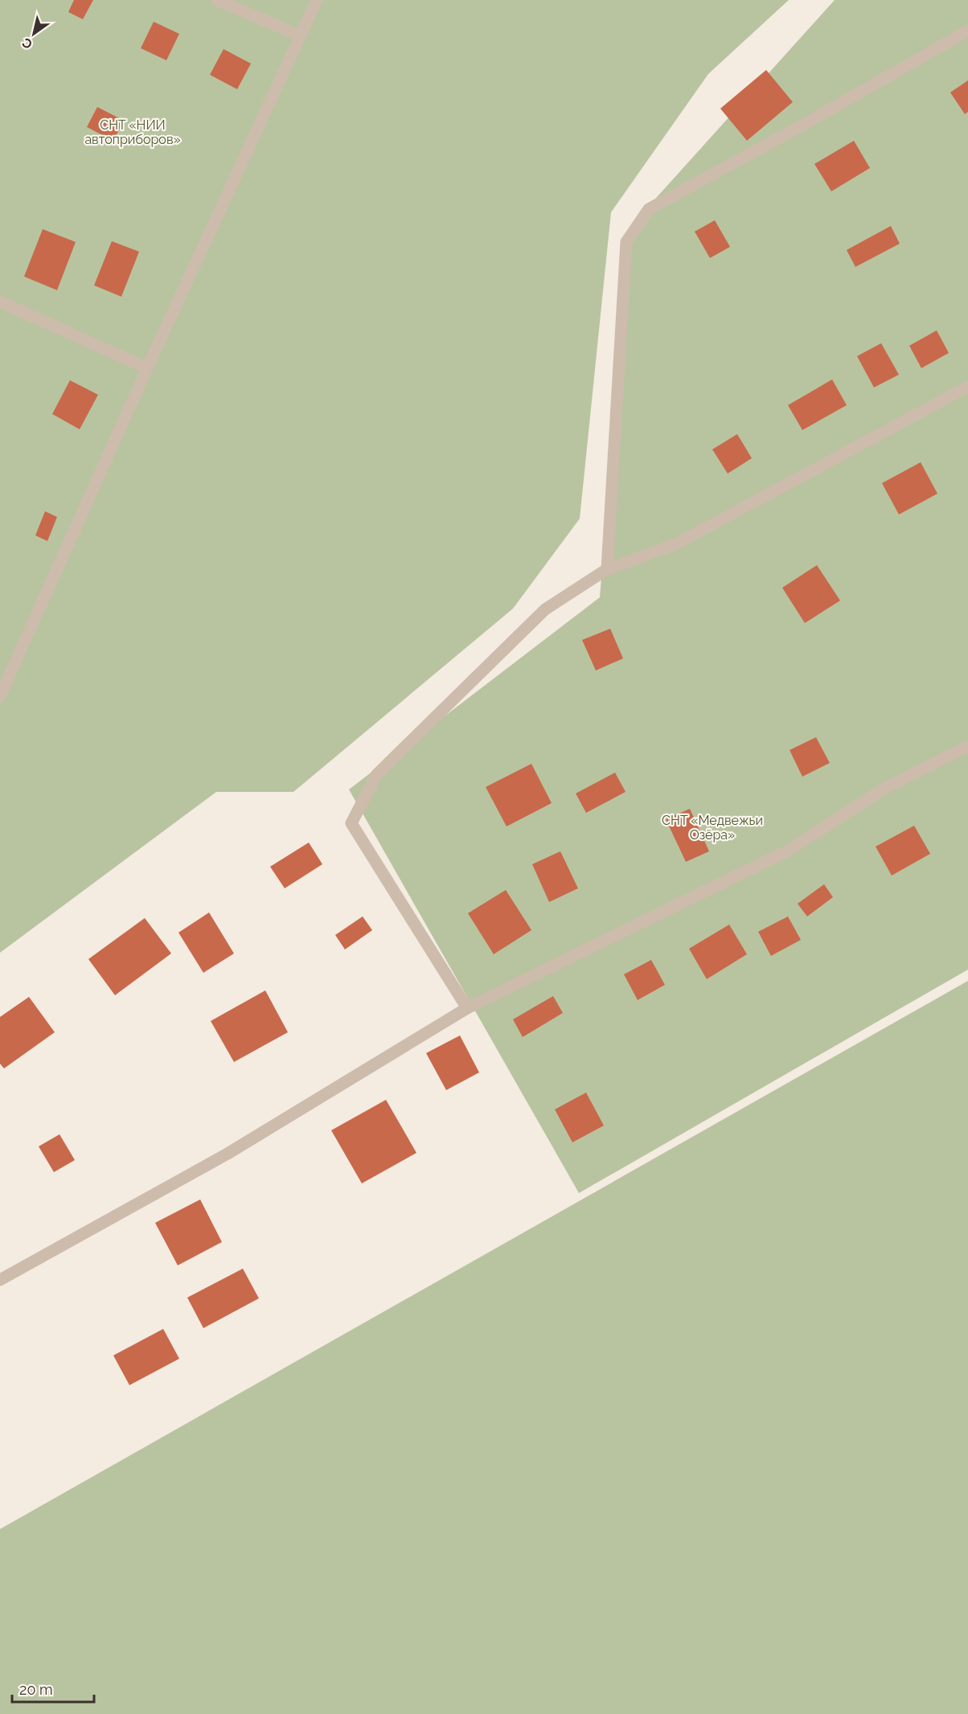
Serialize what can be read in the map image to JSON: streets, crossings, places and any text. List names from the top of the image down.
{
  "parks": ["СНТ «НИИ автоприборов»", "СНТ «Медвежьи Озёра»"],
  "scale_bar": "20 m",
  "north": "bottom left"
}
